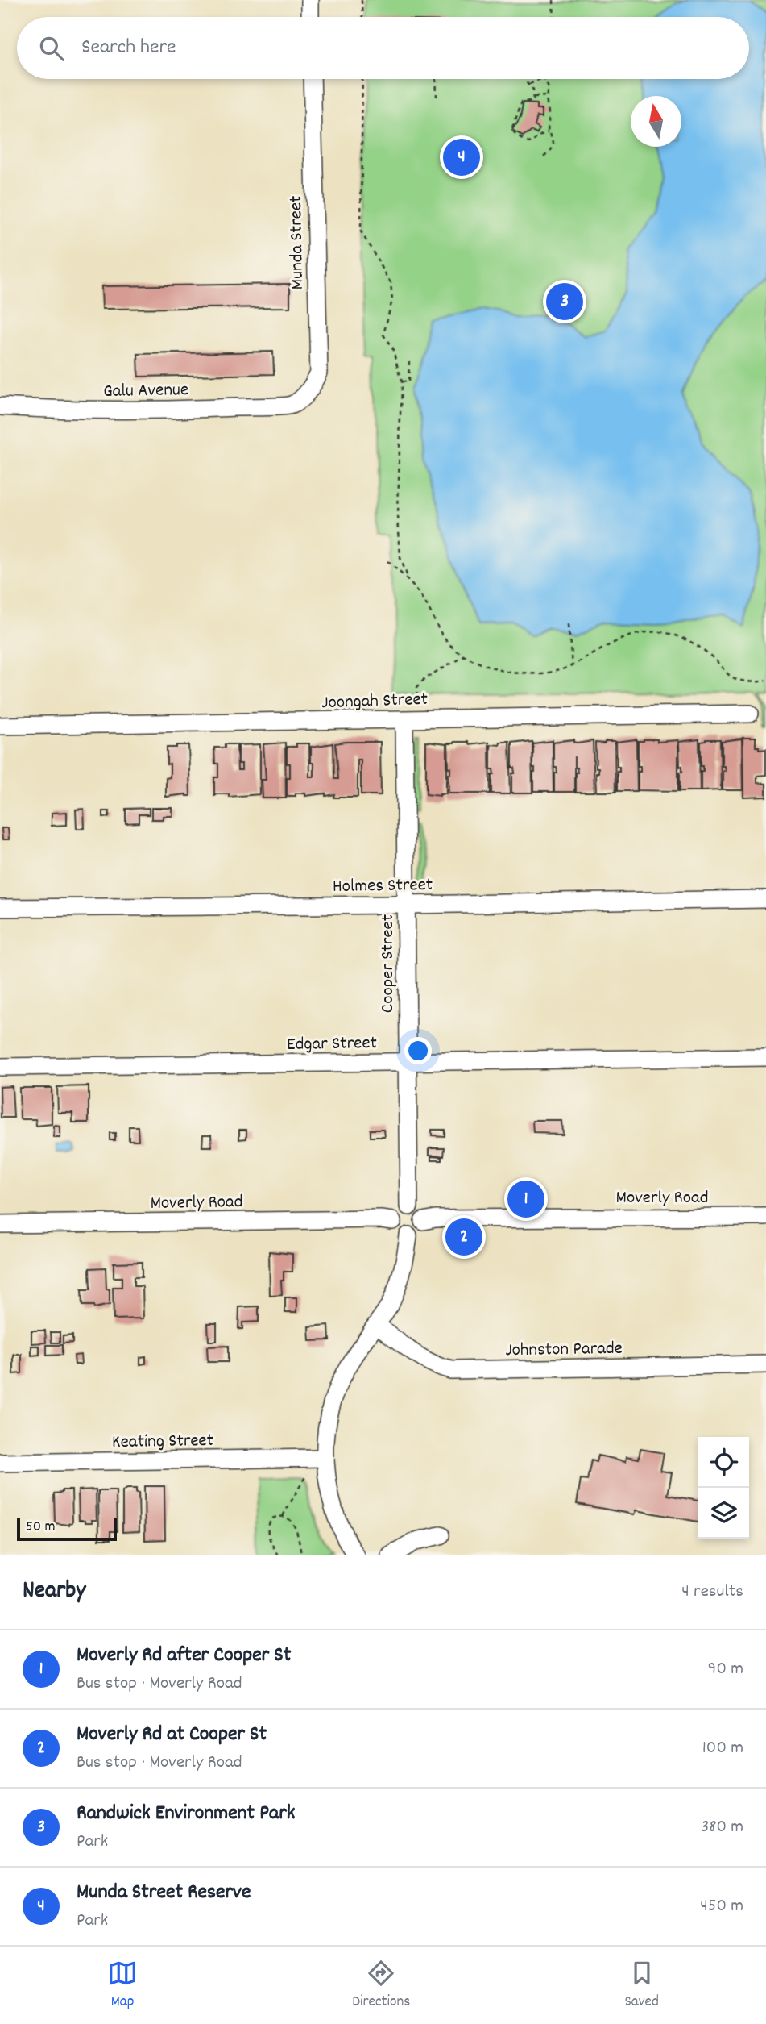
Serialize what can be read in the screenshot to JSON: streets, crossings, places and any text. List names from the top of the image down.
{
  "streets": {
    "street": [
      "Munda Street",
      "Galu Avenue",
      "Joongah Street",
      "Holmes Street",
      "Cooper Street",
      "Edgar Street",
      "Moverly Road",
      "Johnston Parade",
      "Keating Street"
    ]
  },
  "crossings": [
    ["Munda Street", "Galu Avenue"],
    ["Joongah Street", "Cooper Street"],
    ["Holmes Street", "Cooper Street"],
    ["Cooper Street", "Edgar Street"],
    ["Cooper Street", "Moverly Road"]
  ],
  "scale_bar": "50 m",
  "north": "top",
  "page": {
    "search": "Search here",
    "pins": [
      "4",
      "3",
      "1",
      "2"
    ],
    "scale": "50 m",
    "heading": ["Nearby", "4 results"],
    "list": [
      {
        "mark": "1",
        "name": "Moverly Rd after Cooper St",
        "note": "Bus stop · Moverly Road",
        "value": "90 m"
      },
      {
        "mark": "2",
        "name": "Moverly Rd at Cooper St",
        "note": "Bus stop · Moverly Road",
        "value": "100 m"
      },
      {
        "mark": "3",
        "name": "Randwick Environment Park",
        "note": "Park",
        "value": "380 m"
      },
      {
        "mark": "4",
        "name": "Munda Street Reserve",
        "note": "Park",
        "value": "450 m"
      }
    ],
    "nav": ["Map", "Directions", "Saved"]
  }
}
